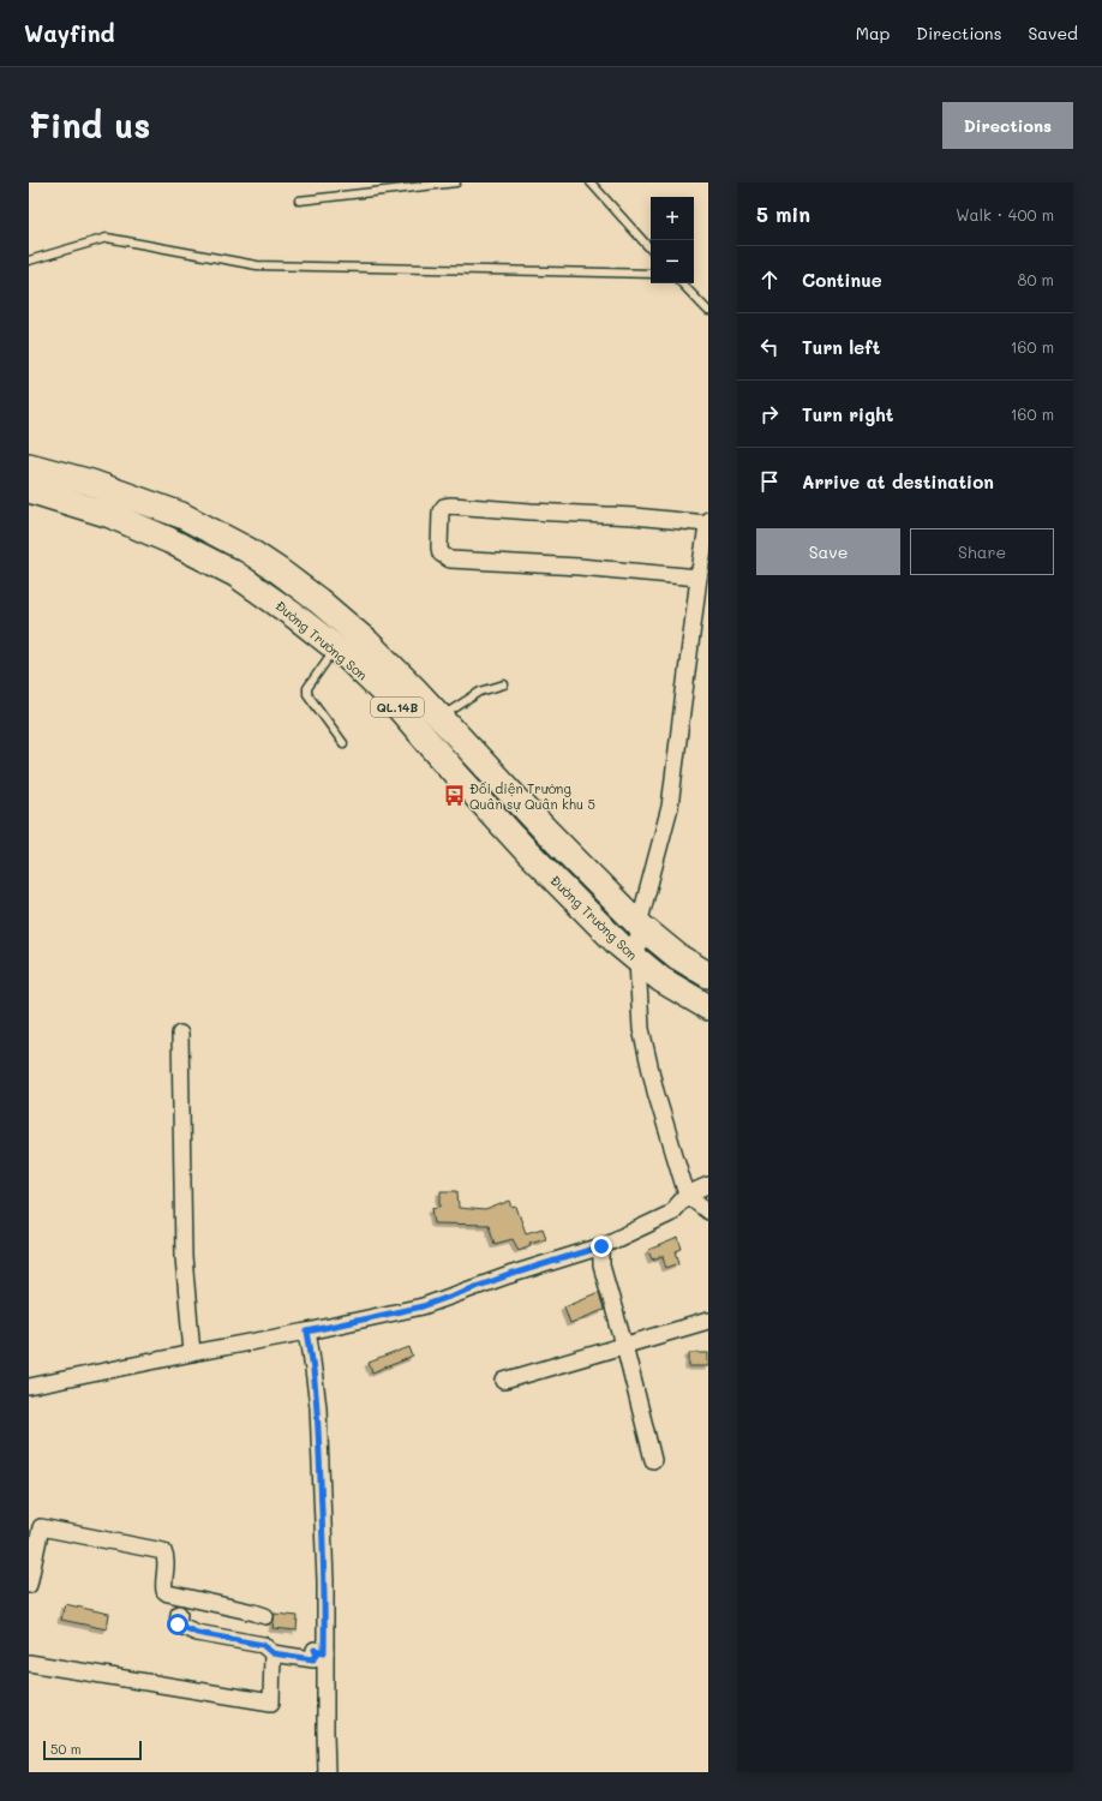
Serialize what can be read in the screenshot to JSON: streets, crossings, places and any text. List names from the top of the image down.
{
  "streets": {
    "highway": ["Đường Trường Sơn", "QL.14B"]
  },
  "places": {
    "bus stop": ["Đối diện Trường Quân sự Quân khu 5"]
  },
  "scale_bar": "50 m",
  "page": {
    "header": "Wayfind",
    "nav": ["Map", "Directions", "Saved"],
    "buttons": [
      "Directions",
      ["Save", "Share"]
    ],
    "title": "Find us",
    "heading": ["5 min", "Walk · 400 m"],
    "map_buttons": ["+", "−"],
    "list": [
      ["Continue", "80 m"],
      ["Turn left", "160 m"],
      ["Turn right", "160 m"],
      "Arrive at destination"
    ],
    "scale": "50 m"
  }
}
